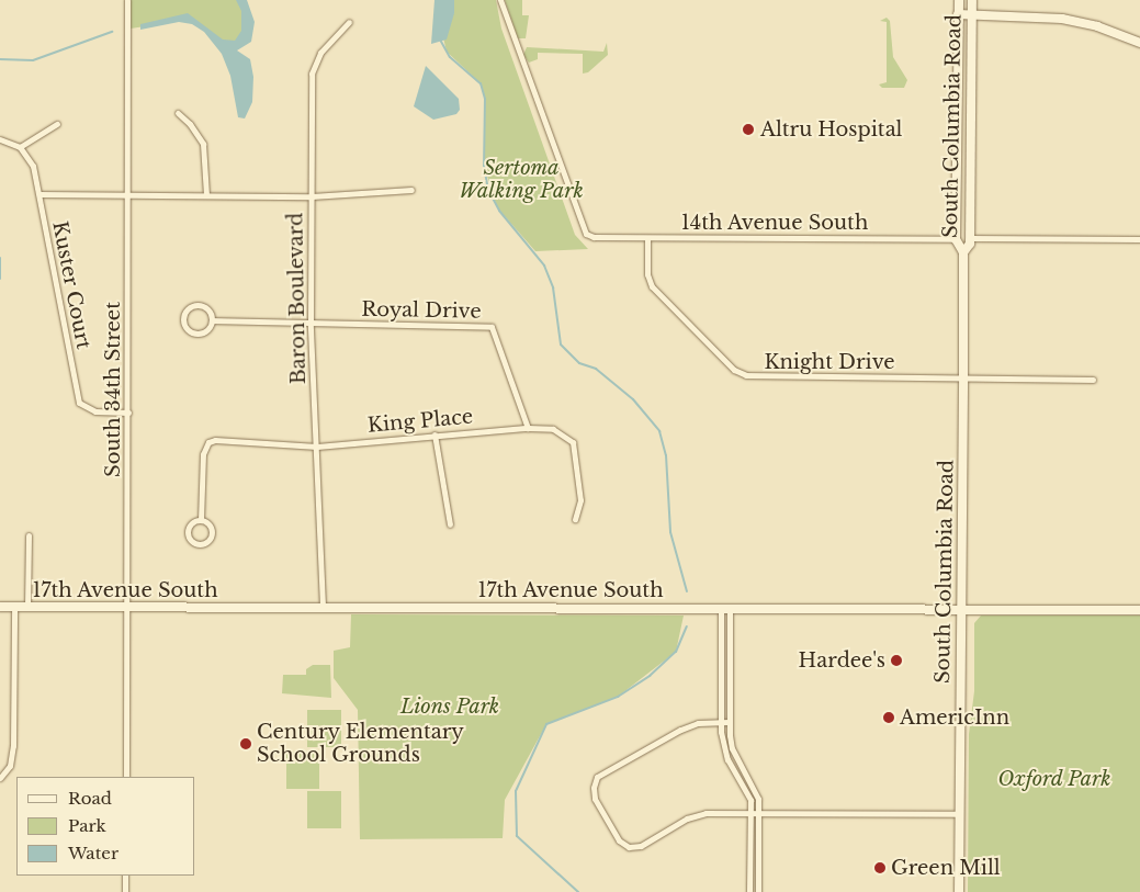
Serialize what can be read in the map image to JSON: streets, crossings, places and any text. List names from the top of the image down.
{
  "streets": {
    "street": [
      "South Columbia Road",
      "14th Avenue South",
      "Kuster Court",
      "Baron Boulevard",
      "Royal Drive",
      "Knight Drive",
      "South 34th Street",
      "King Place",
      "17th Avenue South"
    ]
  },
  "crossings": [
    ["South Columbia Road", "14th Avenue South"],
    ["South Columbia Road", "Knight Drive"],
    ["South Columbia Road", "17th Avenue South"],
    ["14th Avenue South", "Knight Drive"],
    ["Kuster Court", "Baron Boulevard"],
    ["Kuster Court", "South 34th Street"],
    ["Baron Boulevard", "Royal Drive"],
    ["Baron Boulevard", "South 34th Street"],
    ["Baron Boulevard", "King Place"],
    ["Baron Boulevard", "17th Avenue South"],
    ["Royal Drive", "King Place"],
    ["South 34th Street", "17th Avenue South"]
  ],
  "parks": ["Sertoma Walking Park", "Lions Park", "Oxford Park"],
  "places": [
    "Altru Hospital",
    "Hardee's",
    "AmericInn",
    "Century Elementary School Grounds",
    "Green Mill"
  ],
  "legend": ["Road", "Park", "Water"]
}
